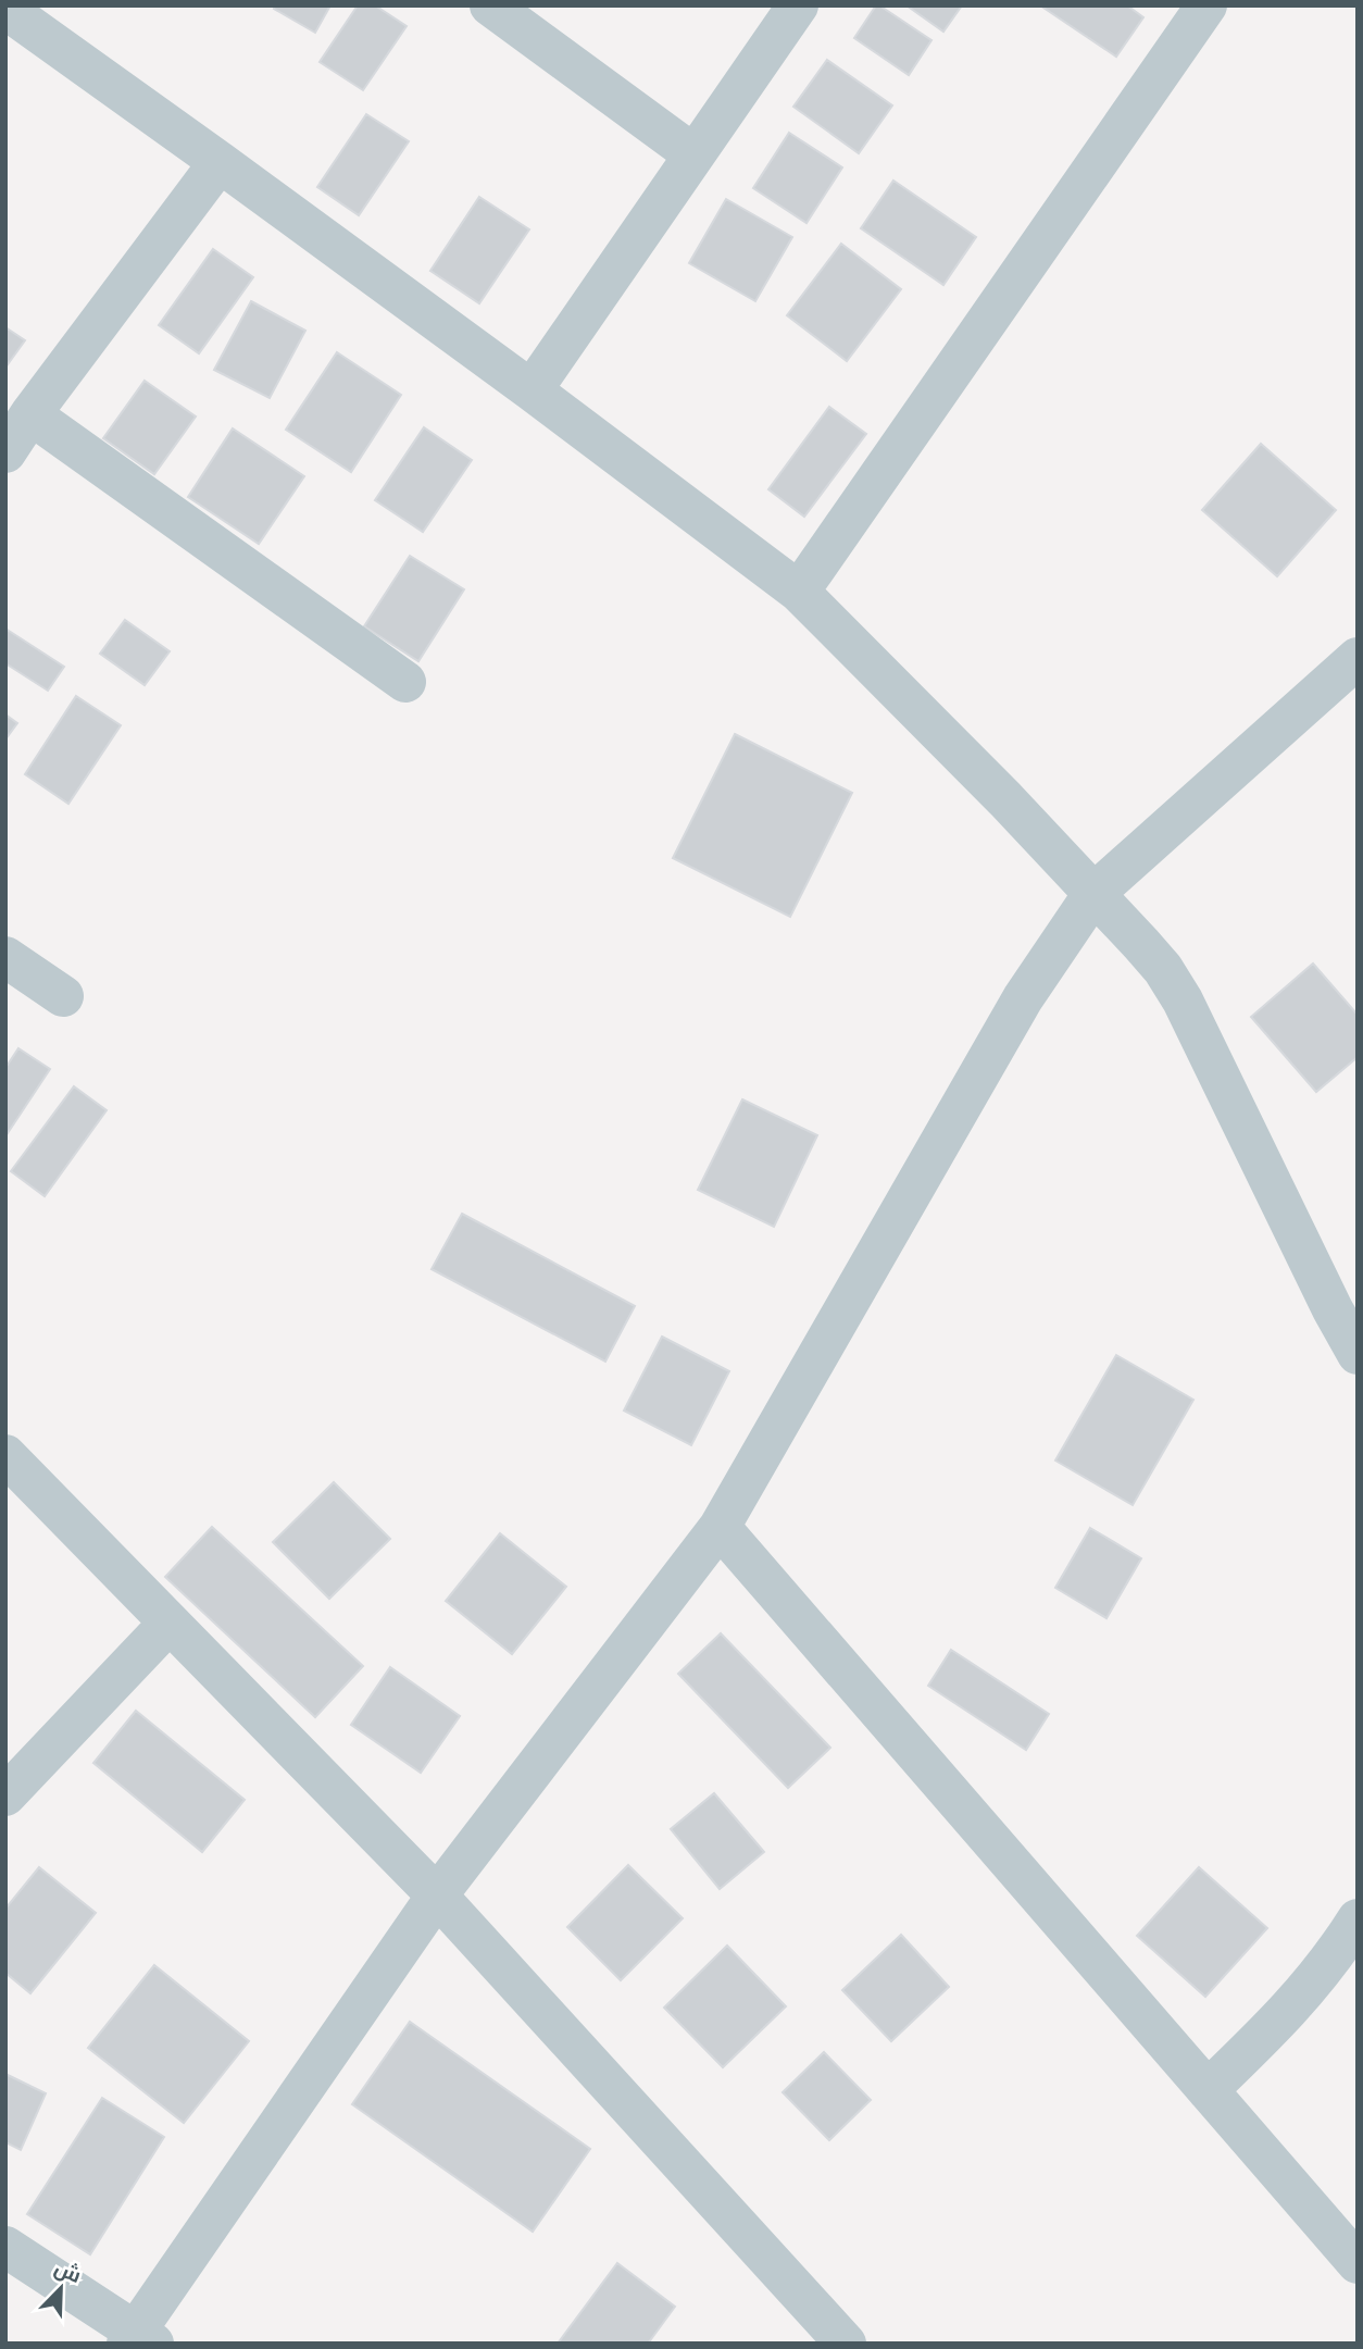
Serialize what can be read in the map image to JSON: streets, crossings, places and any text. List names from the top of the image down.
{
  "north": "top right"
}
